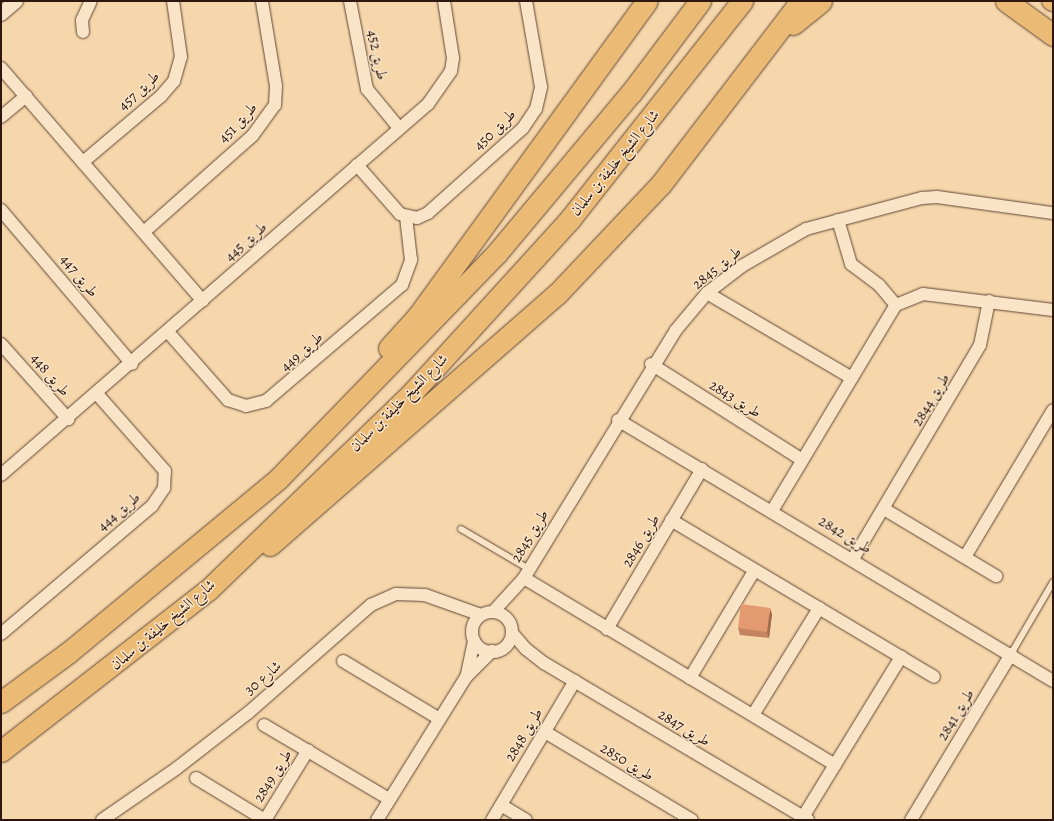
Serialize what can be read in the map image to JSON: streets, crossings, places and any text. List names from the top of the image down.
{
  "streets": {
    "highway": ["شارع الشيخ خليفة بن سلمان"],
    "street": [
      "طريق 452",
      "طريق 457",
      "طريق 451",
      "طريق 450",
      "طريق 445",
      "طريق 2845",
      "طريق 447",
      "طريق 449",
      "طريق 448",
      "طريق 2843",
      "طريق 2844",
      "طريق 444",
      "طريق 2842",
      "طريق 2846",
      "شارع 30",
      "طريق 2841",
      "طريق 2847",
      "طريق 2848",
      "طريق 2850",
      "طريق 2849"
    ]
  },
  "crossings": [
    ["طريق 452", "طريق 445"],
    ["طريق 450", "طريق 449"],
    ["طريق 445", "طريق 447"],
    ["طريق 445", "طريق 449"],
    ["طريق 445", "طريق 448"],
    ["طريق 445", "طريق 444"],
    ["طريق 2845", "طريق 2843"],
    ["طريق 2845", "طريق 2842"],
    ["طريق 2845", "شارع 30"],
    ["طريق 2845", "طريق 2847"],
    ["طريق 2844", "طريق 2842"],
    ["طريق 2842", "طريق 2846"],
    ["طريق 2842", "طريق 2841"],
    ["شارع 30", "طريق 2847"],
    ["طريق 2847", "طريق 2848"],
    ["طريق 2848", "طريق 2850"]
  ]
}
